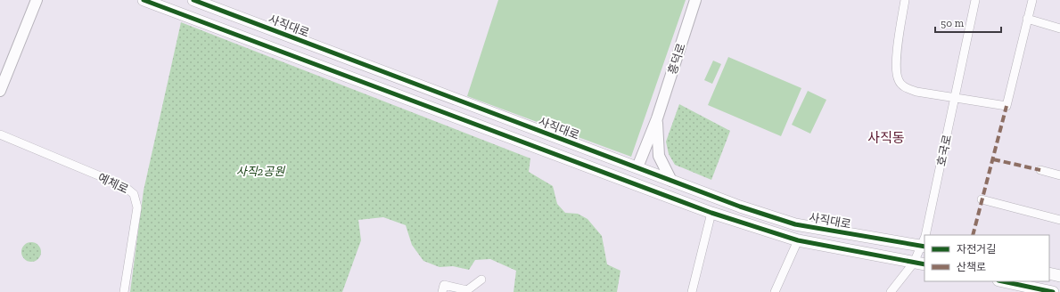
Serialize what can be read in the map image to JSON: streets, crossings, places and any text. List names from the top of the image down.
{
  "streets": {
    "main road": ["사직대로"],
    "street": ["흥덕로", "호국로", "예체로"]
  },
  "crossings": [
    ["사직대로", "흥덕로"],
    ["사직대로", "호국로"]
  ],
  "districts": ["사직동"],
  "parks": ["사직2공원"],
  "legend": ["자전거길", "산책로"],
  "scale_bar": "50 m"
}
